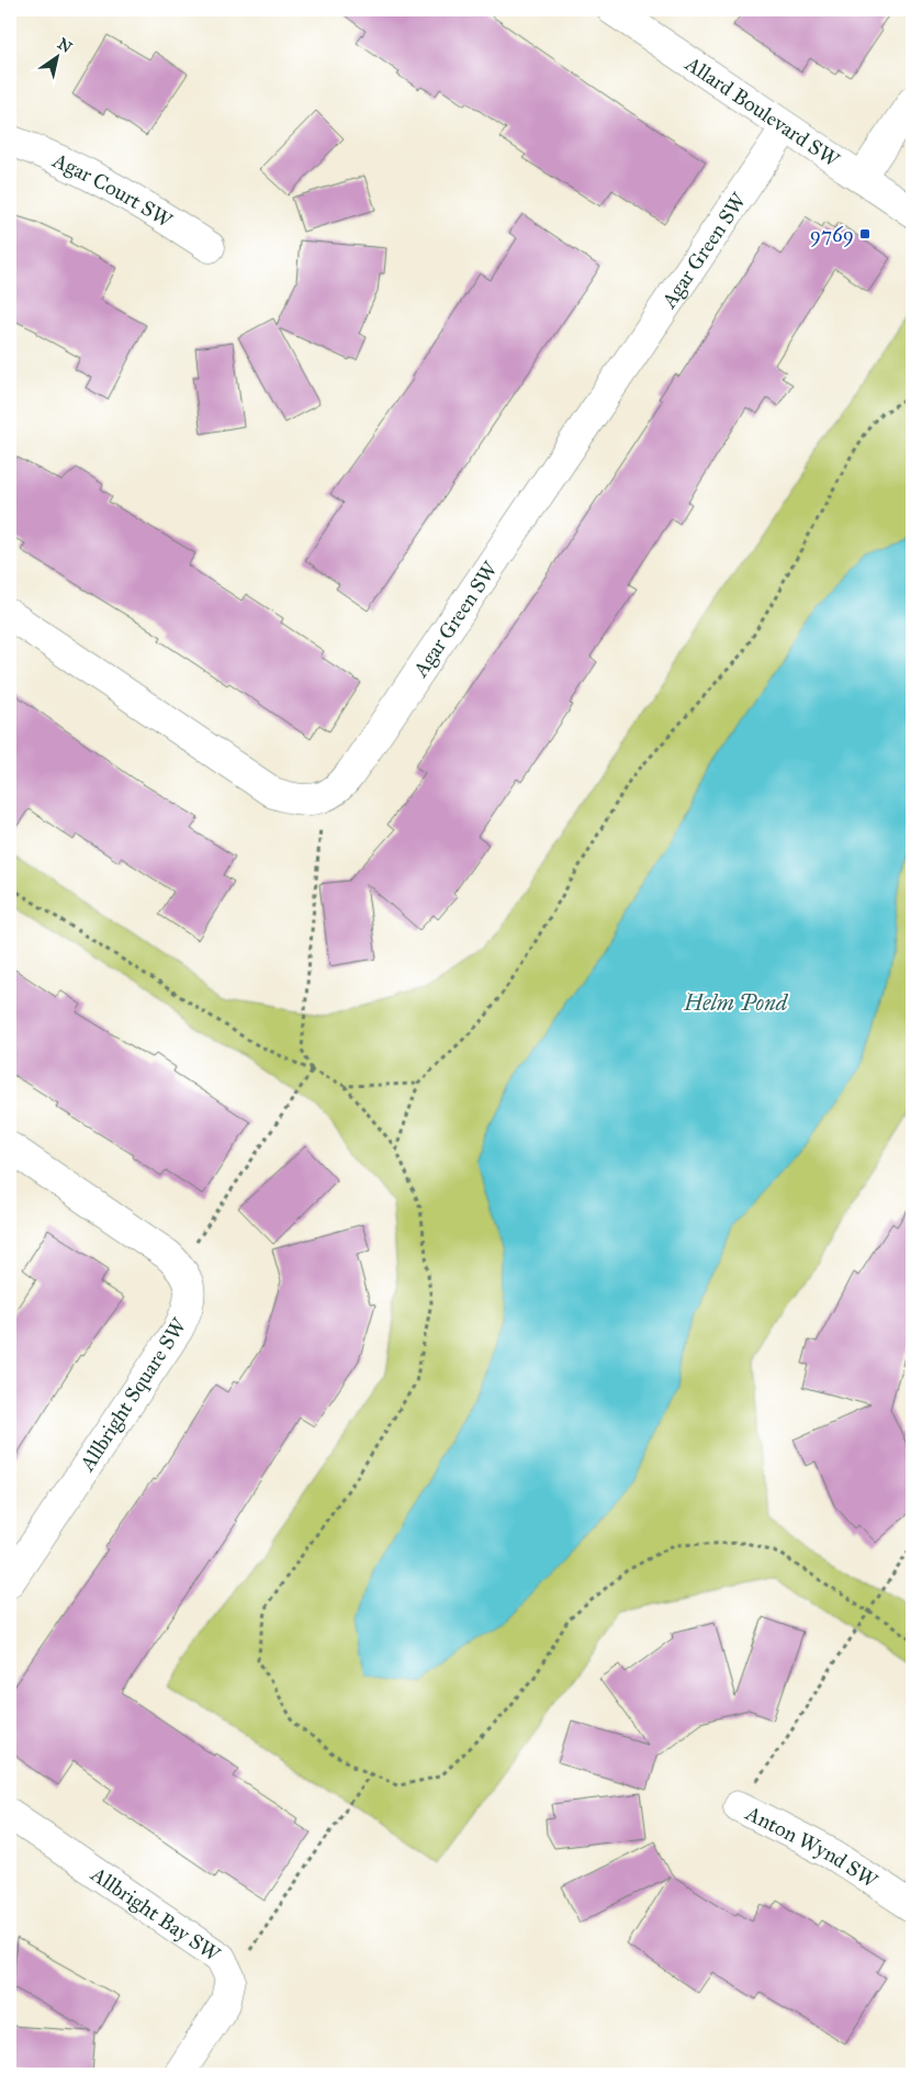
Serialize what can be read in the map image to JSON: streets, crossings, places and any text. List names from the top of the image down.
{
  "streets": {
    "street": [
      "Allard Boulevard SW",
      "Agar Court SW",
      "Agar Green SW",
      "Allbright Square SW",
      "Anton Wynd SW",
      "Allbright Bay SW"
    ]
  },
  "crossings": [
    ["Allard Boulevard SW", "Agar Green SW"]
  ],
  "water": ["Helm Pond"],
  "places": {
    "transit": ["9769"]
  },
  "north": "top right"
}
